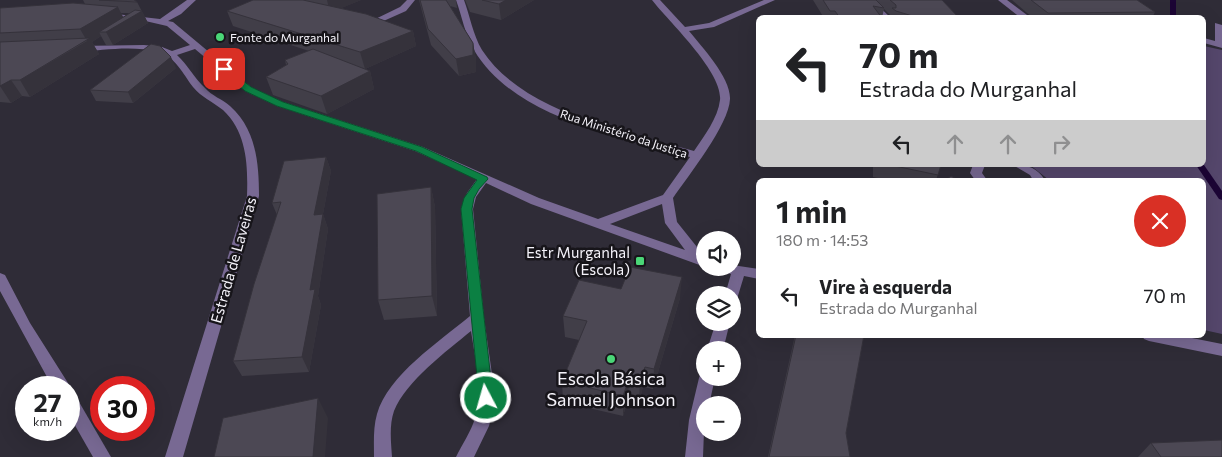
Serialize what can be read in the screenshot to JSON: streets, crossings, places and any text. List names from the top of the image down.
{
  "streets": {
    "street": ["Rua Ministério da Justiça", "Estrada de Laveiras"]
  },
  "places": {
    "other": ["Fonte do Murganhal", "Escola Básica Samuel Johnson"],
    "transit": ["Estr Murganhal (Escola)"]
  },
  "page": {
    "turn": ["70 m", "Estrada do Murganhal"],
    "heading": ["1 min", "180 m · 14:53"],
    "map_buttons": ["+", "−"],
    "list": [
      {
        "name": "Vire à esquerda",
        "note": "Estrada do Murganhal",
        "value": "70 m"
      }
    ],
    "speed": "27 km/h",
    "limit": "30"
  }
}
